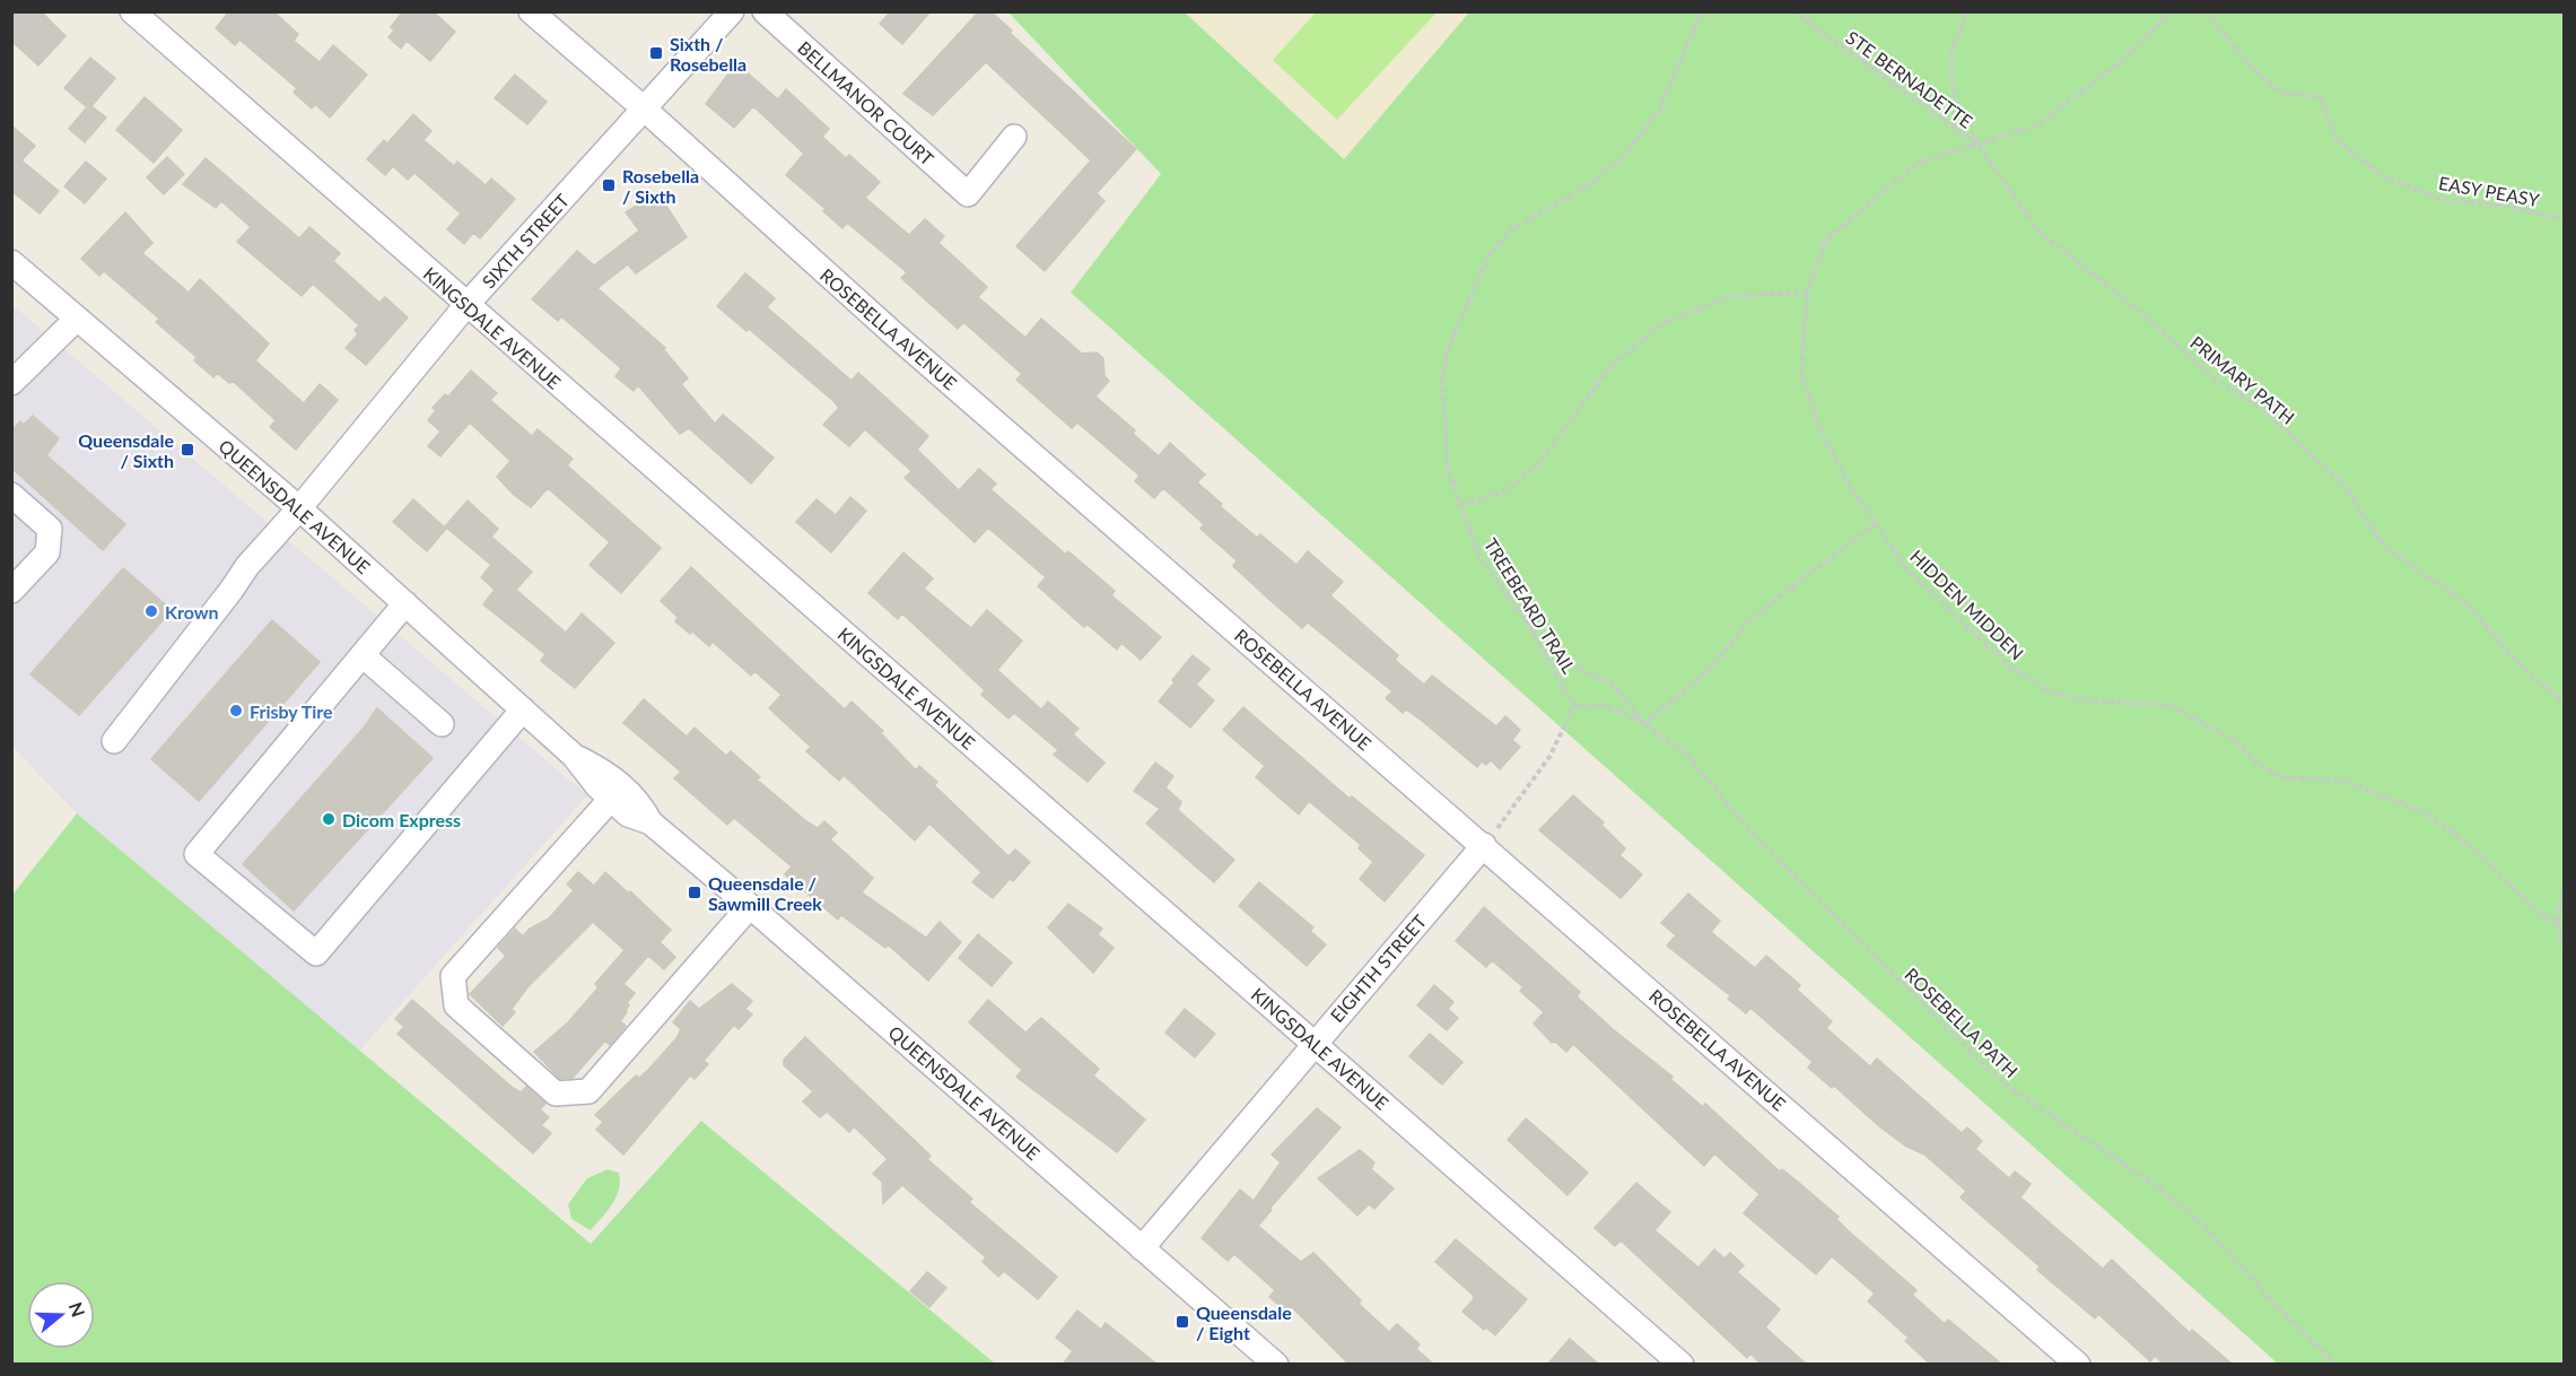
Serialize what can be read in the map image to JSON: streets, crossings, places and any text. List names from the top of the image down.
{
  "streets": {
    "street": [
      "BELLMANOR COURT",
      "SIXTH STREET",
      "KINGSDALE AVENUE",
      "ROSEBELLA AVENUE",
      "QUEENSDALE AVENUE",
      "EIGHTH STREET"
    ],
    "path": [
      "STE BERNADETTE",
      "EASY PEASY",
      "PRIMARY PATH",
      "HIDDEN MIDDEN",
      "TREEBEARD TRAIL",
      "ROSEBELLA PATH"
    ]
  },
  "crossings": [
    ["STE BERNADETTE", "PRIMARY PATH"],
    ["STE BERNADETTE", "HIDDEN MIDDEN"],
    ["SIXTH STREET", "KINGSDALE AVENUE"],
    ["SIXTH STREET", "ROSEBELLA AVENUE"],
    ["SIXTH STREET", "QUEENSDALE AVENUE"],
    ["KINGSDALE AVENUE", "EIGHTH STREET"],
    ["ROSEBELLA AVENUE", "EIGHTH STREET"],
    ["PRIMARY PATH", "HIDDEN MIDDEN"],
    ["QUEENSDALE AVENUE", "EIGHTH STREET"],
    ["TREEBEARD TRAIL", "ROSEBELLA PATH"]
  ],
  "places": {
    "transit": [
      "Sixth / Rosebella",
      "Rosebella / Sixth",
      "Queensdale / Sixth",
      "Queensdale / Sawmill Creek",
      "Queensdale / Eight"
    ],
    "other": ["Krown", "Frisby Tire", "Dicom Express"]
  },
  "north": "right"
}
